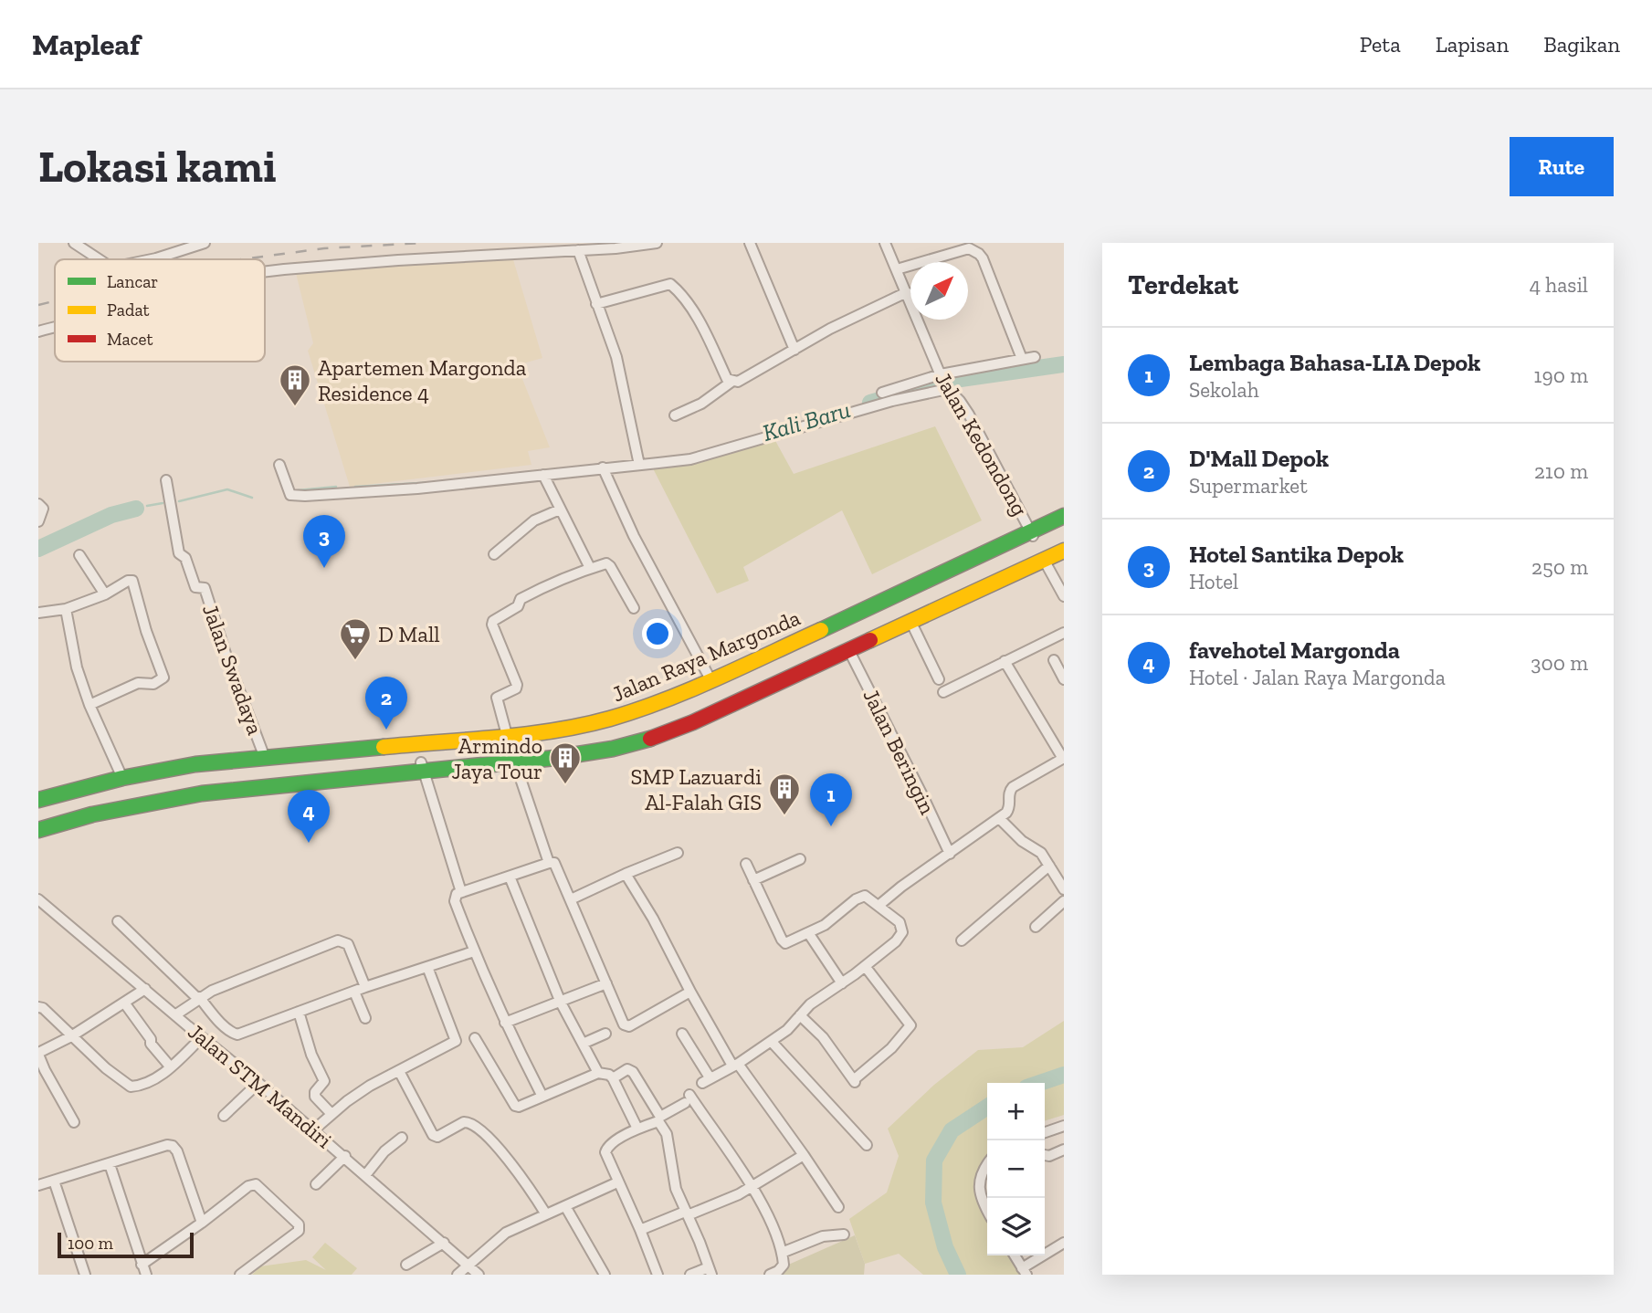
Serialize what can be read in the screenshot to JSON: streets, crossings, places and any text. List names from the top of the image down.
{
  "streets": {
    "highway": ["Jalan Raya Margonda"],
    "street": [
      "Jalan Kedondong",
      "Jalan Swadaya",
      "Jalan Beringin",
      "Jalan STM Mandiri"
    ]
  },
  "crossings": [
    ["Jalan Kedondong", "Jalan Raya Margonda"],
    ["Jalan Raya Margonda", "Jalan Swadaya"],
    ["Jalan Raya Margonda", "Jalan Beringin"]
  ],
  "water": ["Kali Baru"],
  "places": {
    "building": ["Apartemen Margonda Residence 4", "Armindo Jaya Tour", "SMP Lazuardi Al-Falah GIS"],
    "supermarket": ["D Mall"]
  },
  "legend": ["Lancar", "Padat", "Macet"],
  "scale_bar": "100 m",
  "north": "top right",
  "page": {
    "header": "Mapleaf",
    "nav": ["Peta", "Lapisan", "Bagikan"],
    "buttons": "Rute",
    "title": "Lokasi kami",
    "heading": ["Terdekat", "4 hasil"],
    "list": [
      {
        "mark": "1",
        "name": "Lembaga Bahasa-LIA Depok",
        "note": "Sekolah",
        "value": "190 m"
      },
      {
        "mark": "2",
        "name": "D'Mall Depok",
        "note": "Supermarket",
        "value": "210 m"
      },
      {
        "mark": "3",
        "name": "Hotel Santika Depok",
        "note": "Hotel",
        "value": "250 m"
      },
      {
        "mark": "4",
        "name": "favehotel Margonda",
        "note": "Hotel · Jalan Raya Margonda",
        "value": "300 m"
      }
    ],
    "pins": [
      "3",
      "2",
      "1",
      "4"
    ],
    "map_buttons": ["+", "−"],
    "scale": "100 m"
  }
}
